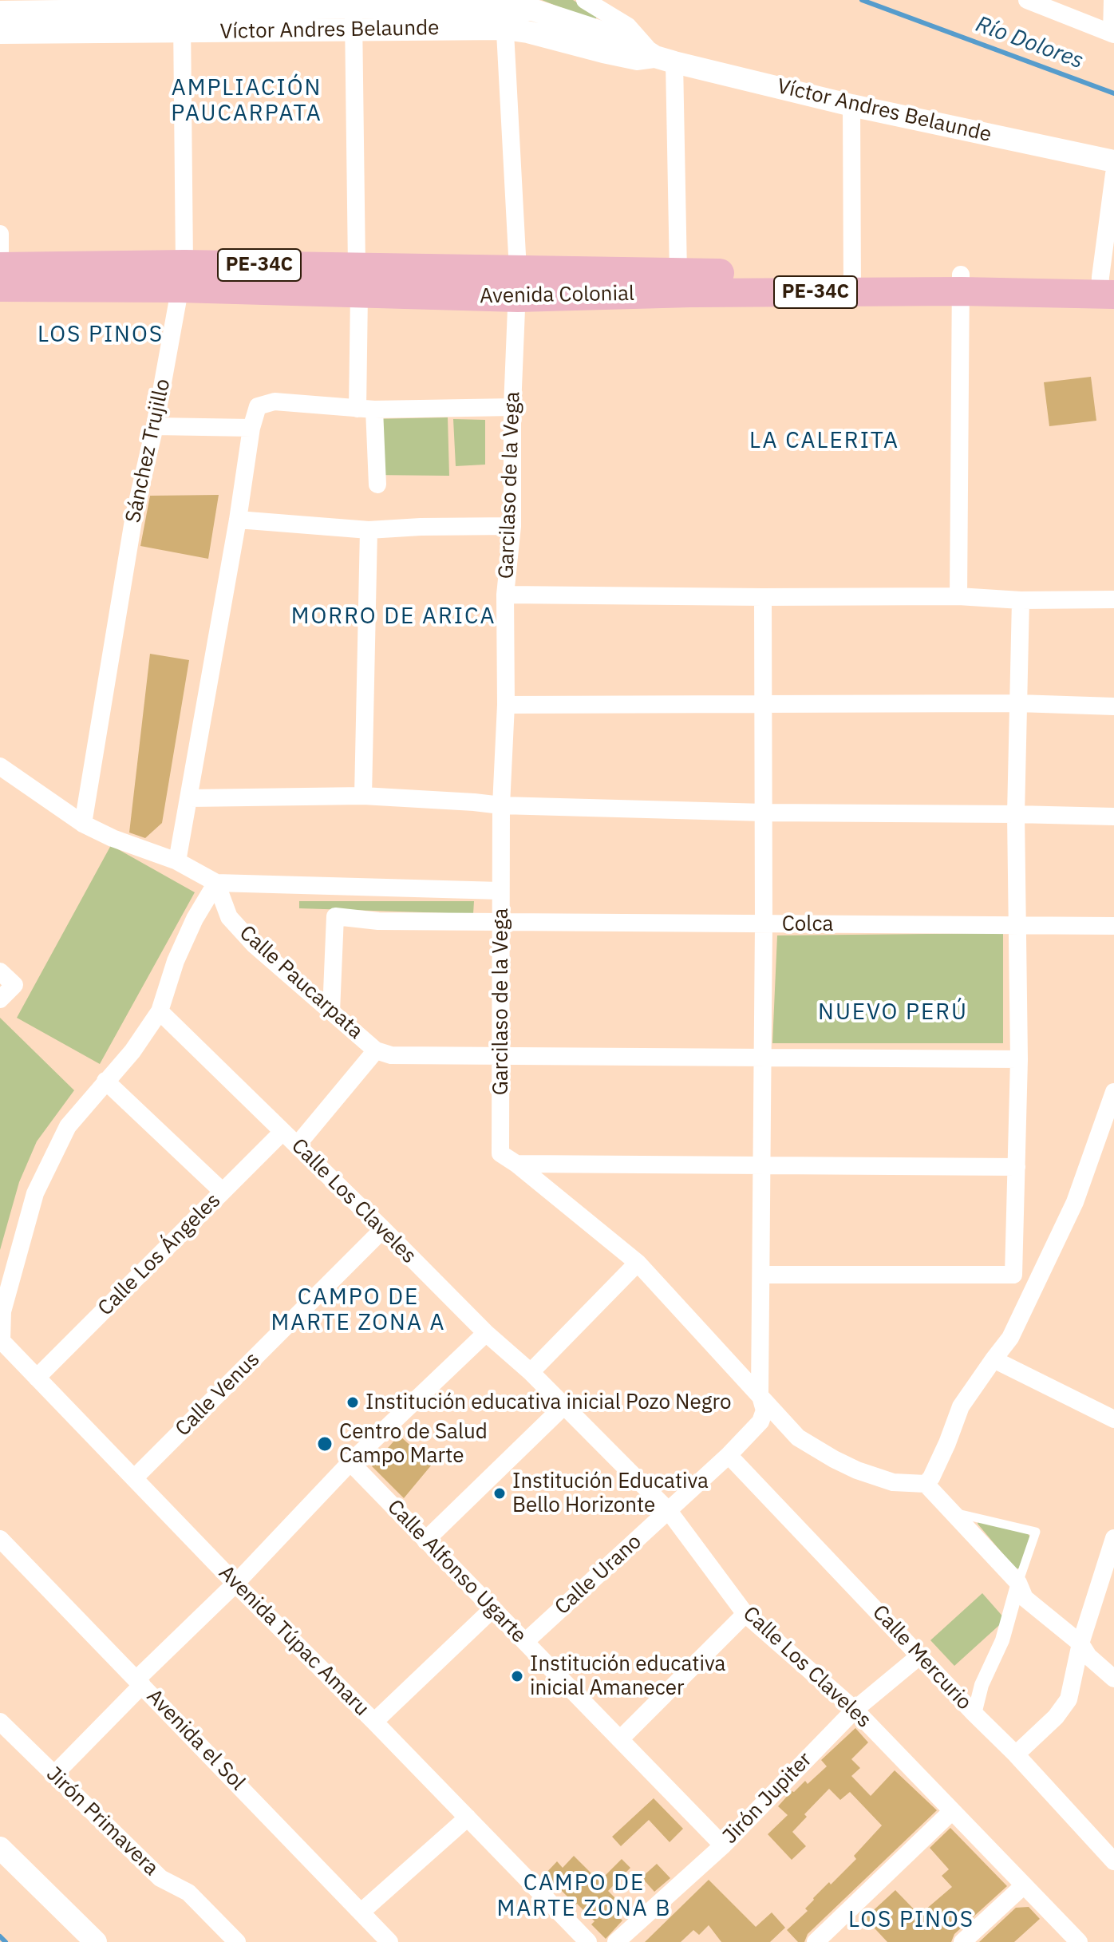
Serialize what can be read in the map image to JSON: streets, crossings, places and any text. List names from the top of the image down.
{
  "streets": {
    "main road": ["PE-34C", "Avenida Colonial"],
    "street": [
      "Víctor Andres Belaunde",
      "Sánchez Trujillo",
      "Garcilaso de la Vega",
      "Colca",
      "Calle Paucarpata",
      "Calle Los Claveles",
      "Calle Los Ángeles",
      "Calle Venus",
      "Calle Alfonso Ugarte",
      "Calle Urano",
      "Avenida Túpac Amaru",
      "Calle Mercurio",
      "Avenida el Sol",
      "Jirón Jupiter",
      "Jirón Primavera"
    ]
  },
  "crossings": [
    ["Víctor Andres Belaunde", "Sánchez Trujillo"],
    ["Víctor Andres Belaunde", "Garcilaso de la Vega"],
    ["Avenida Colonial", "Sánchez Trujillo"],
    ["Avenida Colonial", "Garcilaso de la Vega"],
    ["Garcilaso de la Vega", "Colca"],
    ["Garcilaso de la Vega", "Calle Paucarpata"],
    ["Colca", "Calle Paucarpata"],
    ["Colca", "Calle Urano"],
    ["Calle Paucarpata", "Calle Urano"],
    ["Calle Los Claveles", "Calle Los Ángeles"],
    ["Calle Los Claveles", "Calle Venus"],
    ["Calle Los Claveles", "Calle Urano"],
    ["Calle Los Claveles", "Jirón Jupiter"],
    ["Calle Los Ángeles", "Avenida Túpac Amaru"],
    ["Calle Venus", "Avenida Túpac Amaru"],
    ["Calle Alfonso Ugarte", "Calle Urano"],
    ["Calle Alfonso Ugarte", "Jirón Jupiter"],
    ["Calle Urano", "Calle Mercurio"],
    ["Calle Mercurio", "Jirón Jupiter"]
  ],
  "districts": [
    "AMPLIACIÓN PAUCARPATA",
    "LOS PINOS",
    "LA CALERITA",
    "MORRO DE ARICA",
    "NUEVO PERÚ",
    "CAMPO DE MARTE ZONA A",
    "CAMPO DE MARTE ZONA B",
    "LOS PINOS"
  ],
  "water": ["Río Dolores"],
  "places": [
    "Institución educativa inicial Pozo Negro",
    "Centro de Salud Campo Marte",
    "Institución Educativa Bello Horizonte",
    "Institución educativa inicial Amanecer"
  ]
}
